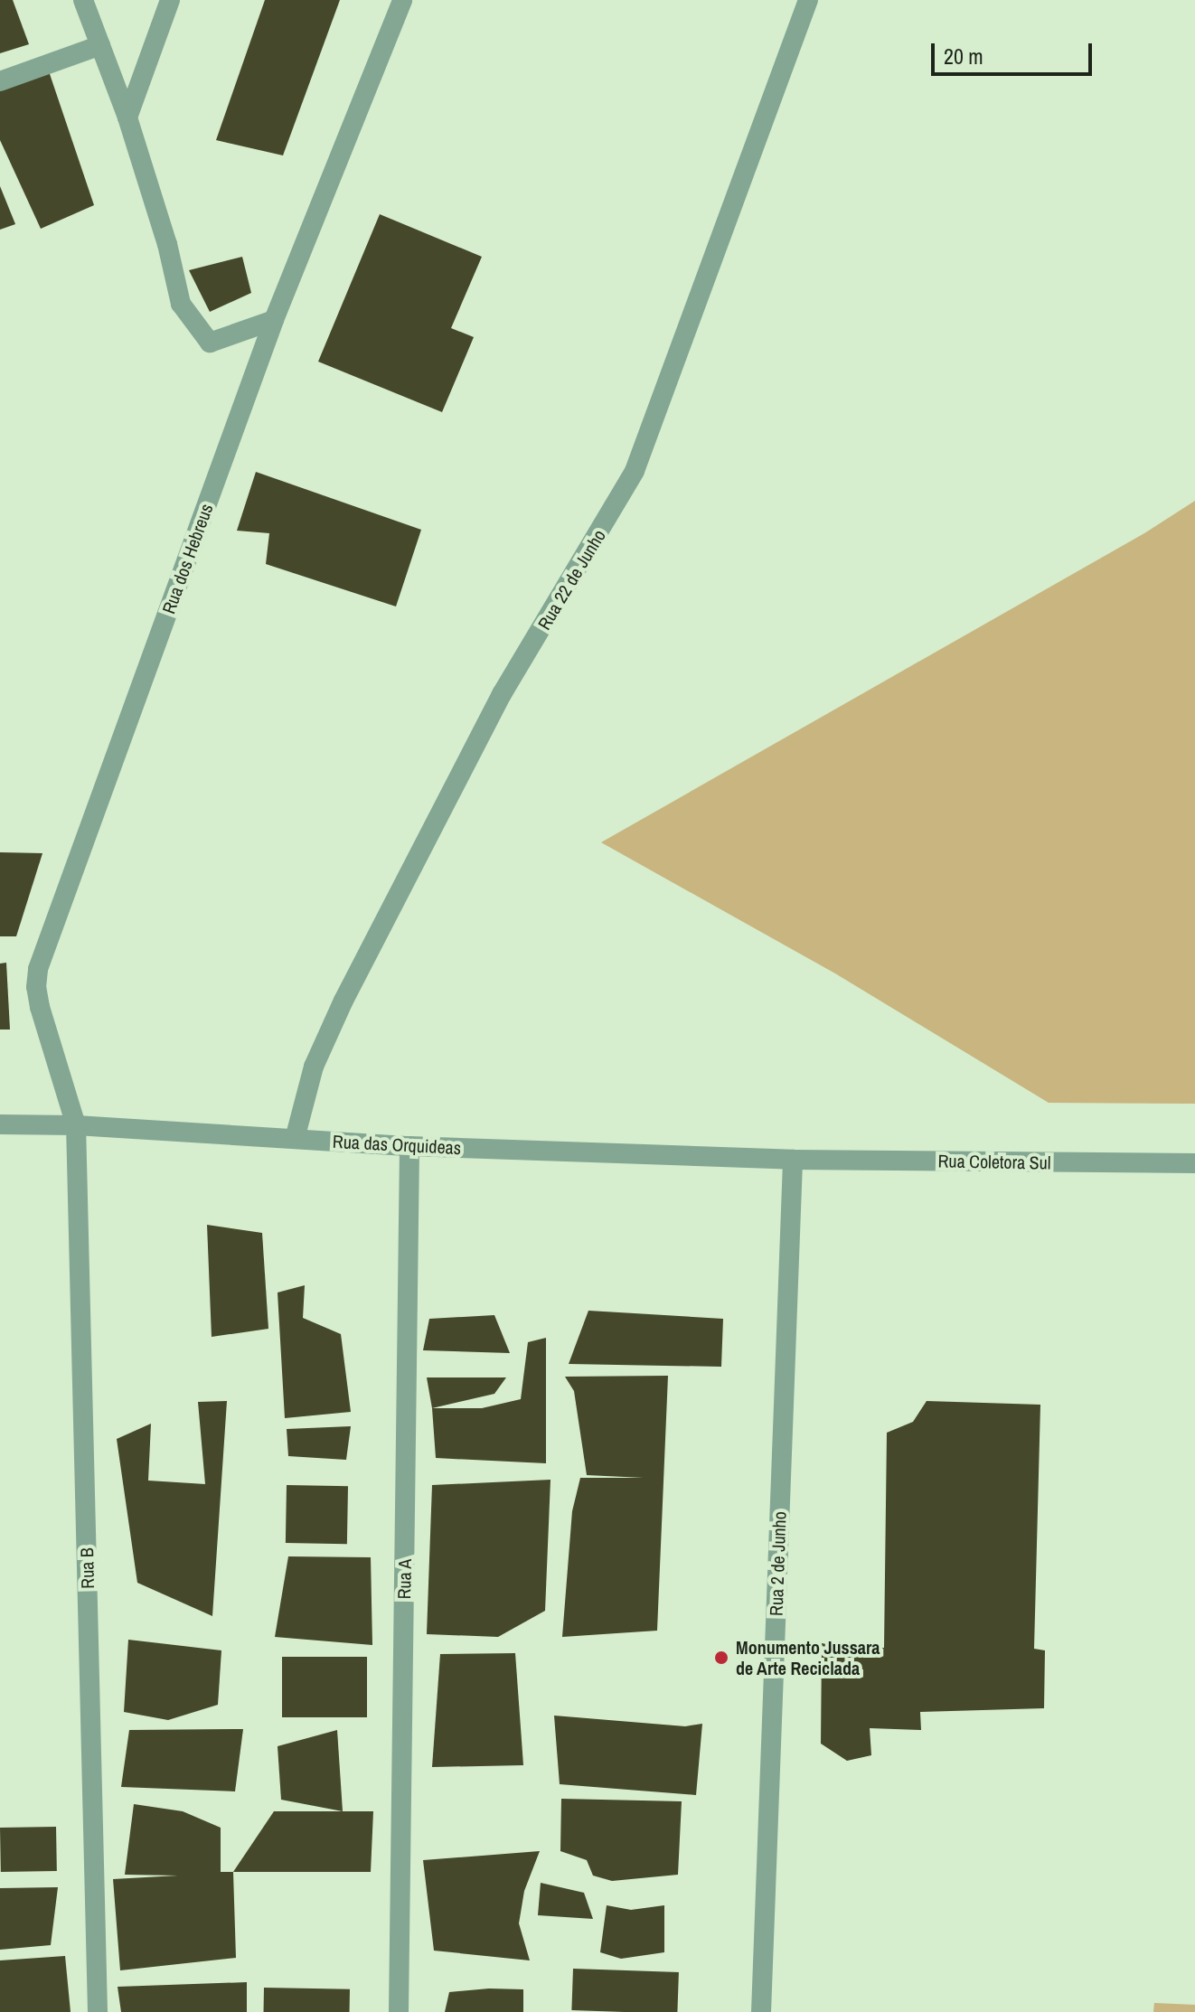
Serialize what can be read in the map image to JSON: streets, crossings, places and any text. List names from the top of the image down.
{
  "streets": {
    "street": [
      "Rua dos Hebreus",
      "Rua 22 de Junho",
      "Rua das Orquideas",
      "Rua Coletora Sul",
      "Rua 2 de Junho",
      "Rua B",
      "Rua A"
    ]
  },
  "crossings": [
    ["Rua dos Hebreus", "Rua das Orquideas"],
    ["Rua dos Hebreus", "Rua B"],
    ["Rua 22 de Junho", "Rua das Orquideas"],
    ["Rua das Orquideas", "Rua Coletora Sul"],
    ["Rua das Orquideas", "Rua 2 de Junho"],
    ["Rua das Orquideas", "Rua B"],
    ["Rua das Orquideas", "Rua A"],
    ["Rua Coletora Sul", "Rua 2 de Junho"]
  ],
  "places": ["Monumento Jussara de Arte Reciclada"],
  "scale_bar": "20 m"
}
